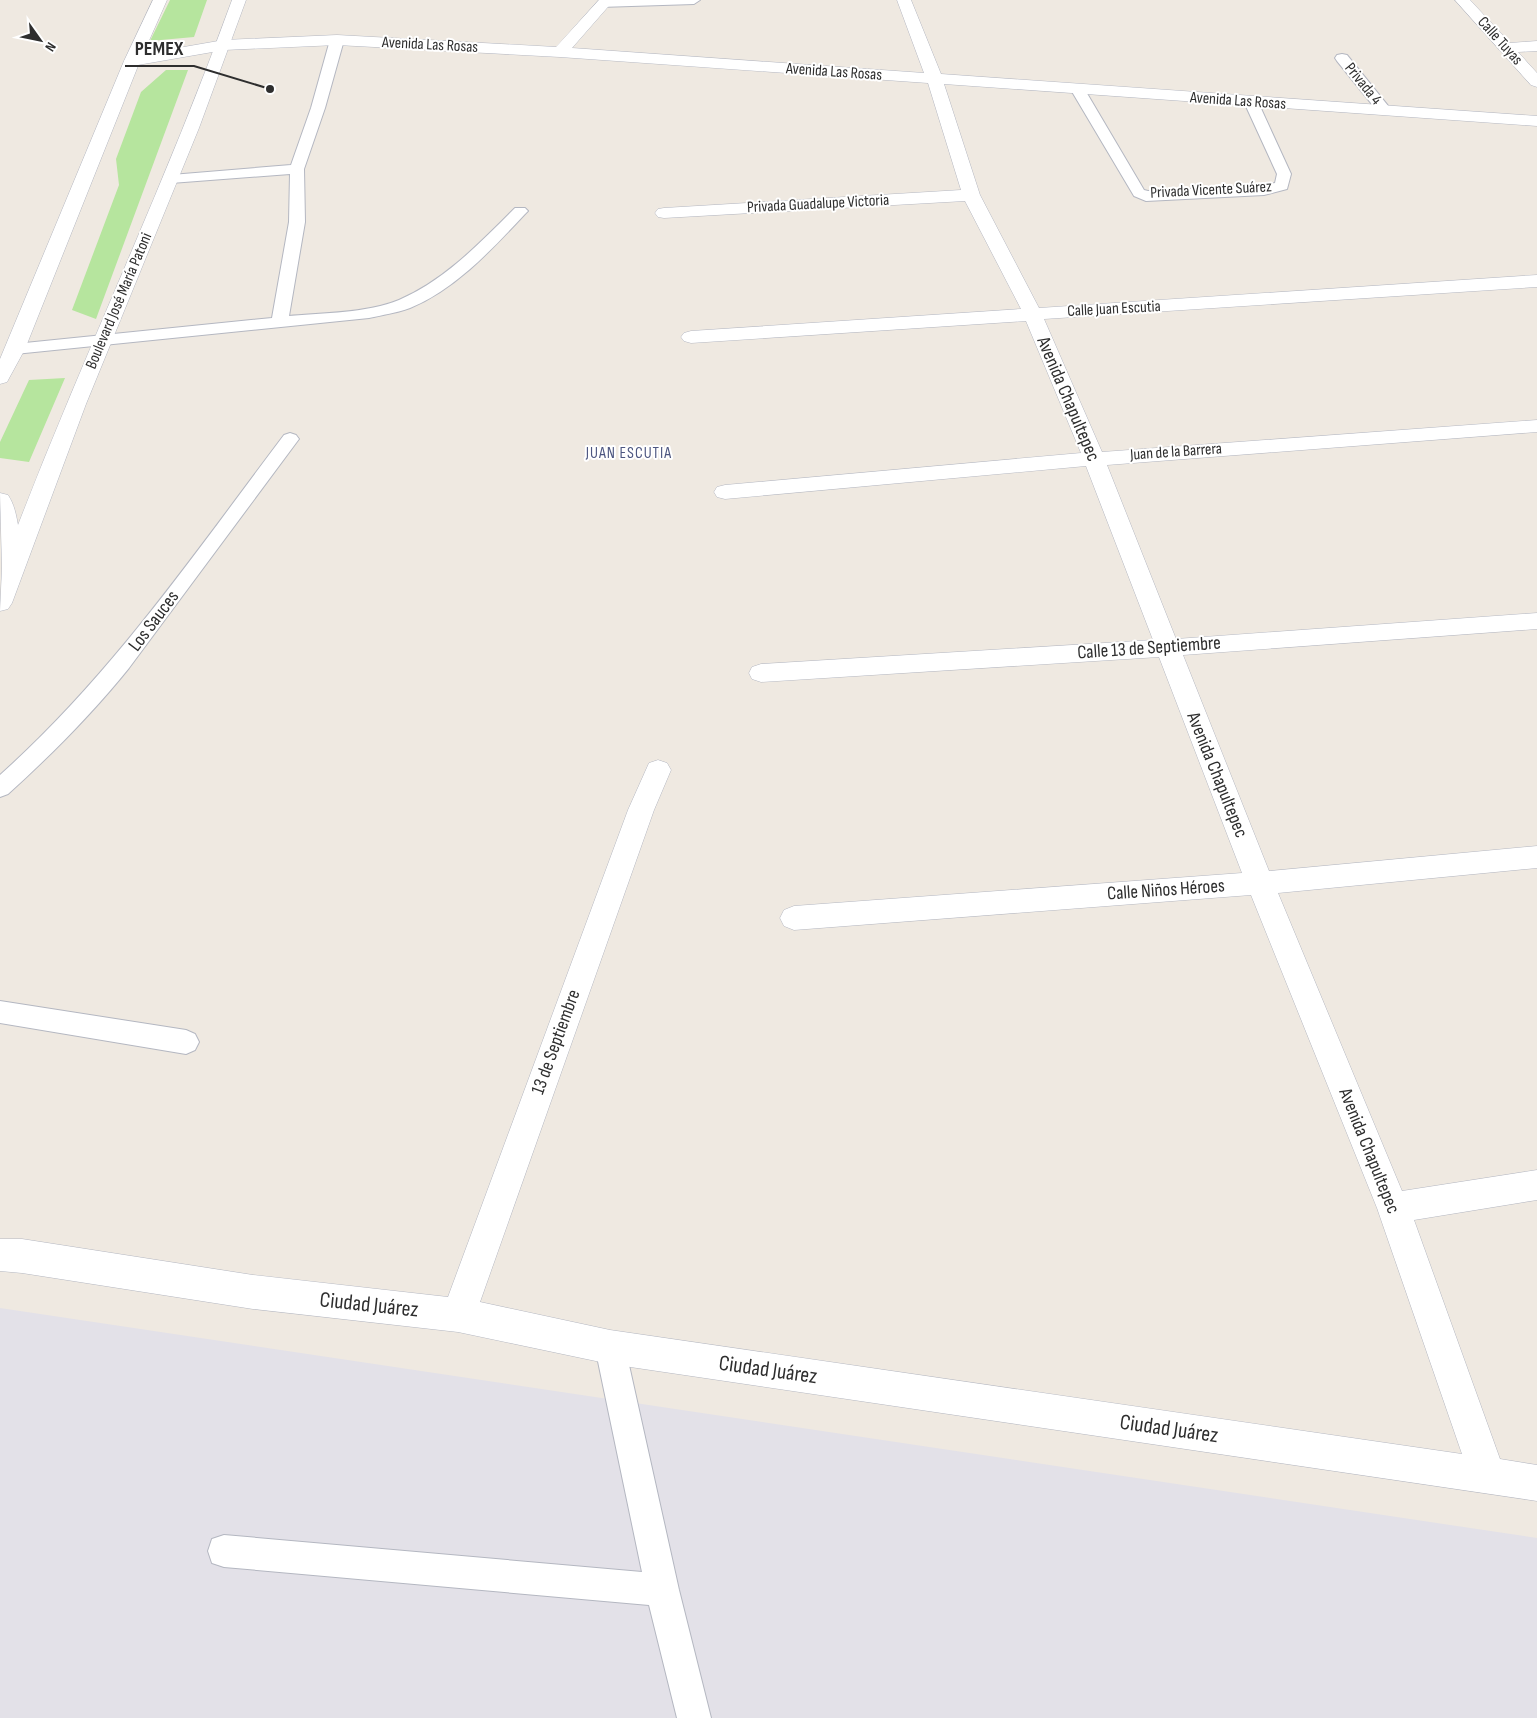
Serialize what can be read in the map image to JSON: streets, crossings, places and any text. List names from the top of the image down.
{
  "streets": {
    "street": [
      "Calle Tuyas",
      "Avenida Las Rosas",
      "Privada Guadalupe Victoria",
      "Boulevard José María Patoni",
      "Calle Juan Escutia",
      "Avenida Chapultepec",
      "Juan de la Barrera",
      "Calle 13 de Septiembre",
      "Calle Niños Héroes",
      "13 de Septiembre",
      "Ciudad Juárez"
    ],
    "lane": ["Privada 4", "Privada Vicente Suárez", "Los Sauces"]
  },
  "crossings": [
    ["Avenida Las Rosas", "Privada 4"],
    ["Avenida Las Rosas", "Privada Vicente Suárez"],
    ["Avenida Las Rosas", "Boulevard José María Patoni"],
    ["Avenida Las Rosas", "Avenida Chapultepec"],
    ["Privada Guadalupe Victoria", "Avenida Chapultepec"],
    ["Calle Juan Escutia", "Avenida Chapultepec"],
    ["Avenida Chapultepec", "Juan de la Barrera"],
    ["Avenida Chapultepec", "Calle 13 de Septiembre"],
    ["Avenida Chapultepec", "Calle Niños Héroes"],
    ["Avenida Chapultepec", "Ciudad Juárez"],
    ["13 de Septiembre", "Ciudad Juárez"]
  ],
  "districts": ["JUAN ESCUTIA"],
  "places": ["PEMEX"],
  "north": "bottom right"
}
